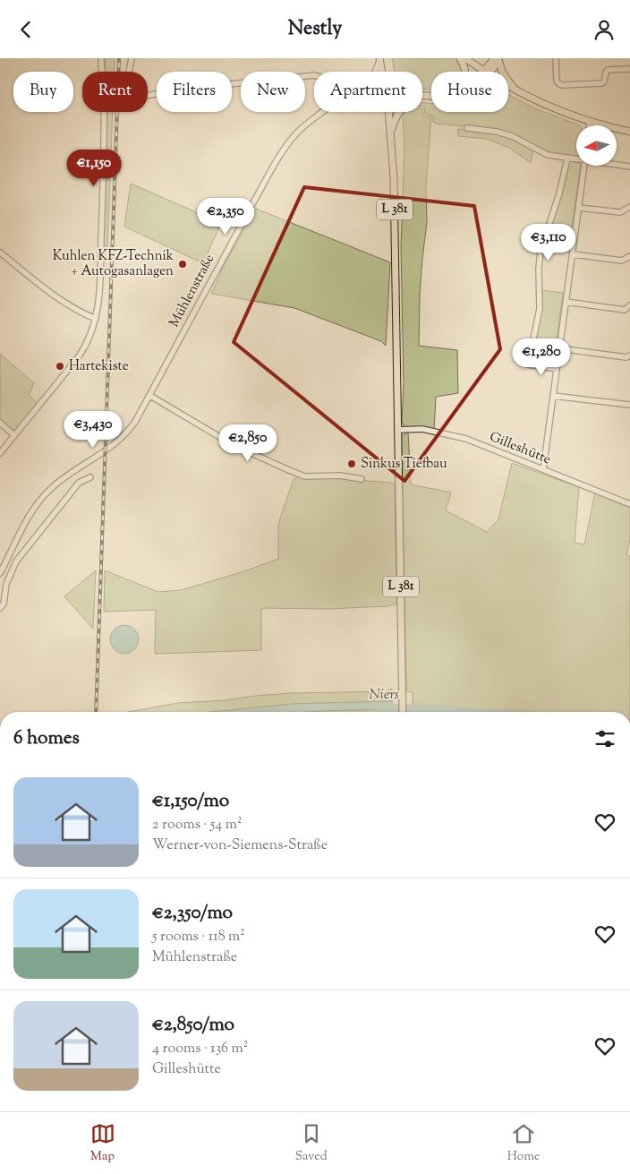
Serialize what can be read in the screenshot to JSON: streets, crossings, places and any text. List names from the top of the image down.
{
  "streets": {
    "main road": ["L 381"],
    "street": ["Mühlenstraße", "Gilleshütte"]
  },
  "crossings": [
    ["L 381", "Gilleshütte"]
  ],
  "water": ["Niers"],
  "places": ["Kuhlen KFZ-Technik + Autogasanlagen", "Hartekiste", "Sinkus Tiefbau"],
  "north": "left",
  "page": {
    "header": "Nestly",
    "chip": [
      "Buy",
      "Rent",
      "Filters",
      "New",
      "Apartment",
      "House"
    ],
    "price": [
      "€1,150",
      "€2,350",
      "€3,110",
      "€1,280",
      "€3,430",
      "€2,850"
    ],
    "heading": "6 homes",
    "list": [
      {
        "name": "€1,150/mo",
        "note": "2 rooms · 54 m² · Werner-von-Siemens-Straße"
      },
      {
        "name": "€2,350/mo",
        "note": "5 rooms · 118 m² · Mühlenstraße"
      },
      {
        "name": "€2,850/mo",
        "note": "4 rooms · 136 m² · Gilleshütte"
      }
    ],
    "tabs": ["Map", "Saved", "Home"]
  }
}
